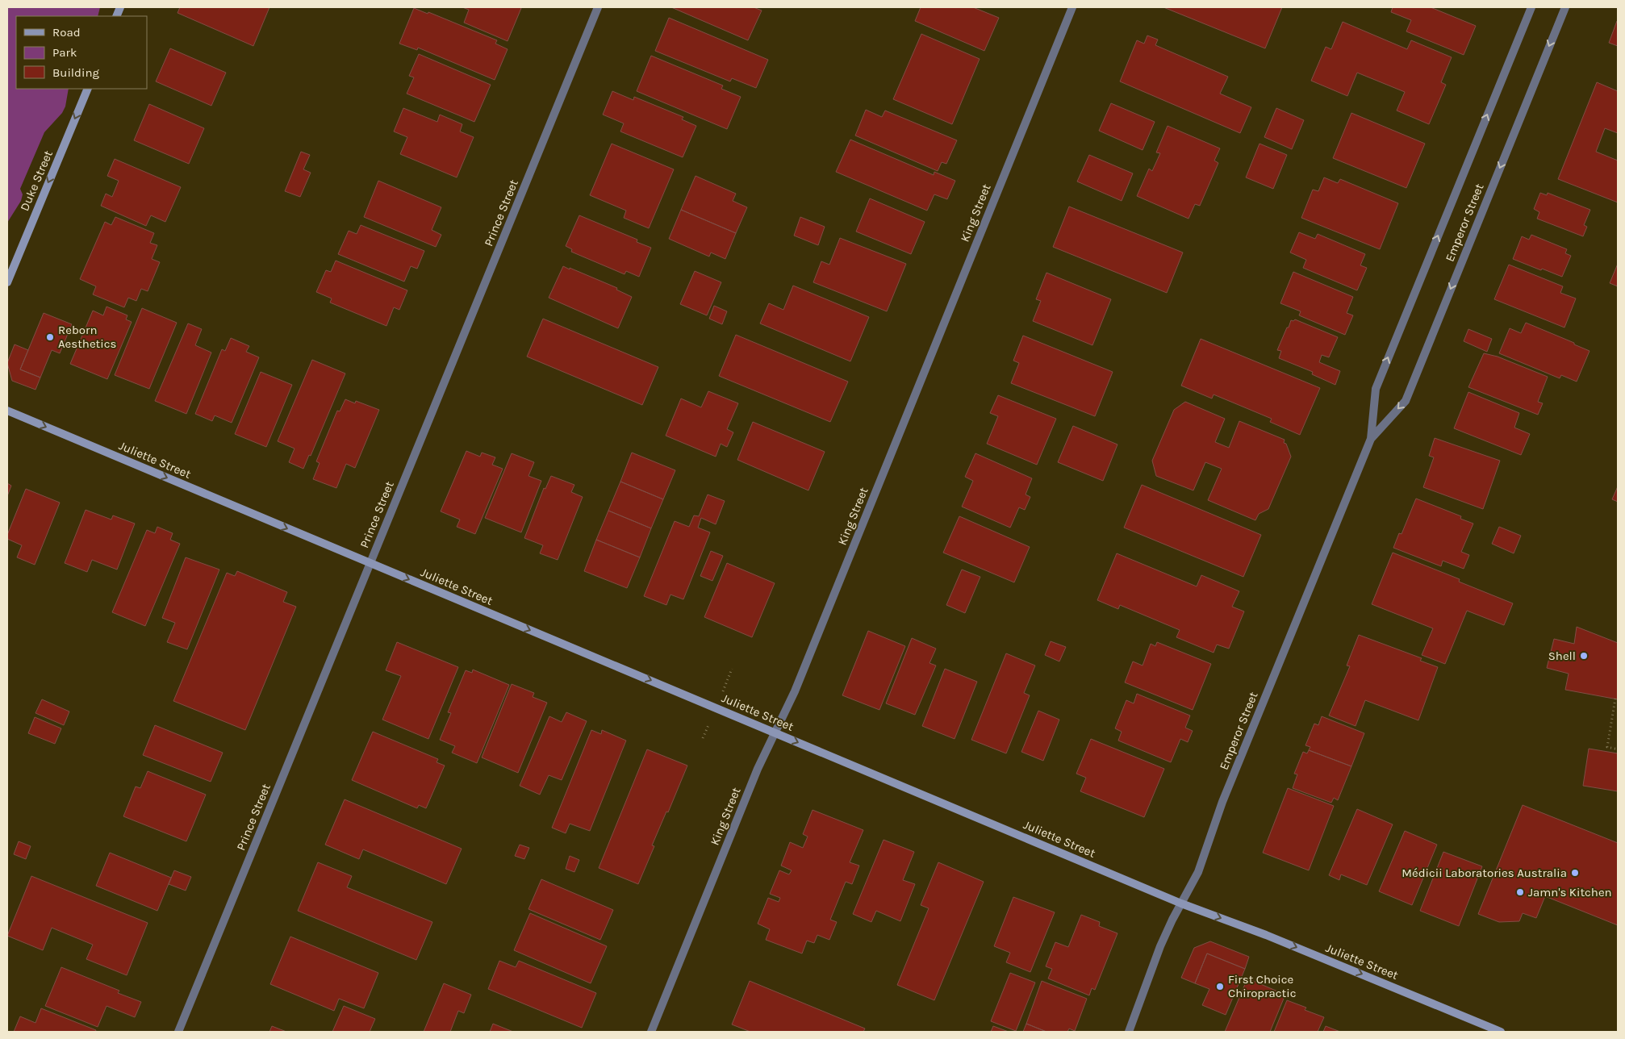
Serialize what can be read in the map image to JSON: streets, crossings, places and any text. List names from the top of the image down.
{
  "streets": {
    "main road": ["Duke Street", "Juliette Street"],
    "street": ["Prince Street", "King Street", "Emperor Street"]
  },
  "crossings": [
    ["Prince Street", "Juliette Street"],
    ["King Street", "Juliette Street"],
    ["Emperor Street", "Juliette Street"]
  ],
  "one_way": ["Duke Street", "Juliette Street"],
  "places": [
    "Reborn Aesthetics",
    "Shell",
    "Médicii Laboratories Australia",
    "Jamn's Kitchen",
    "First Choice Chiropractic"
  ],
  "legend": ["Road", "Park", "Building"]
}
